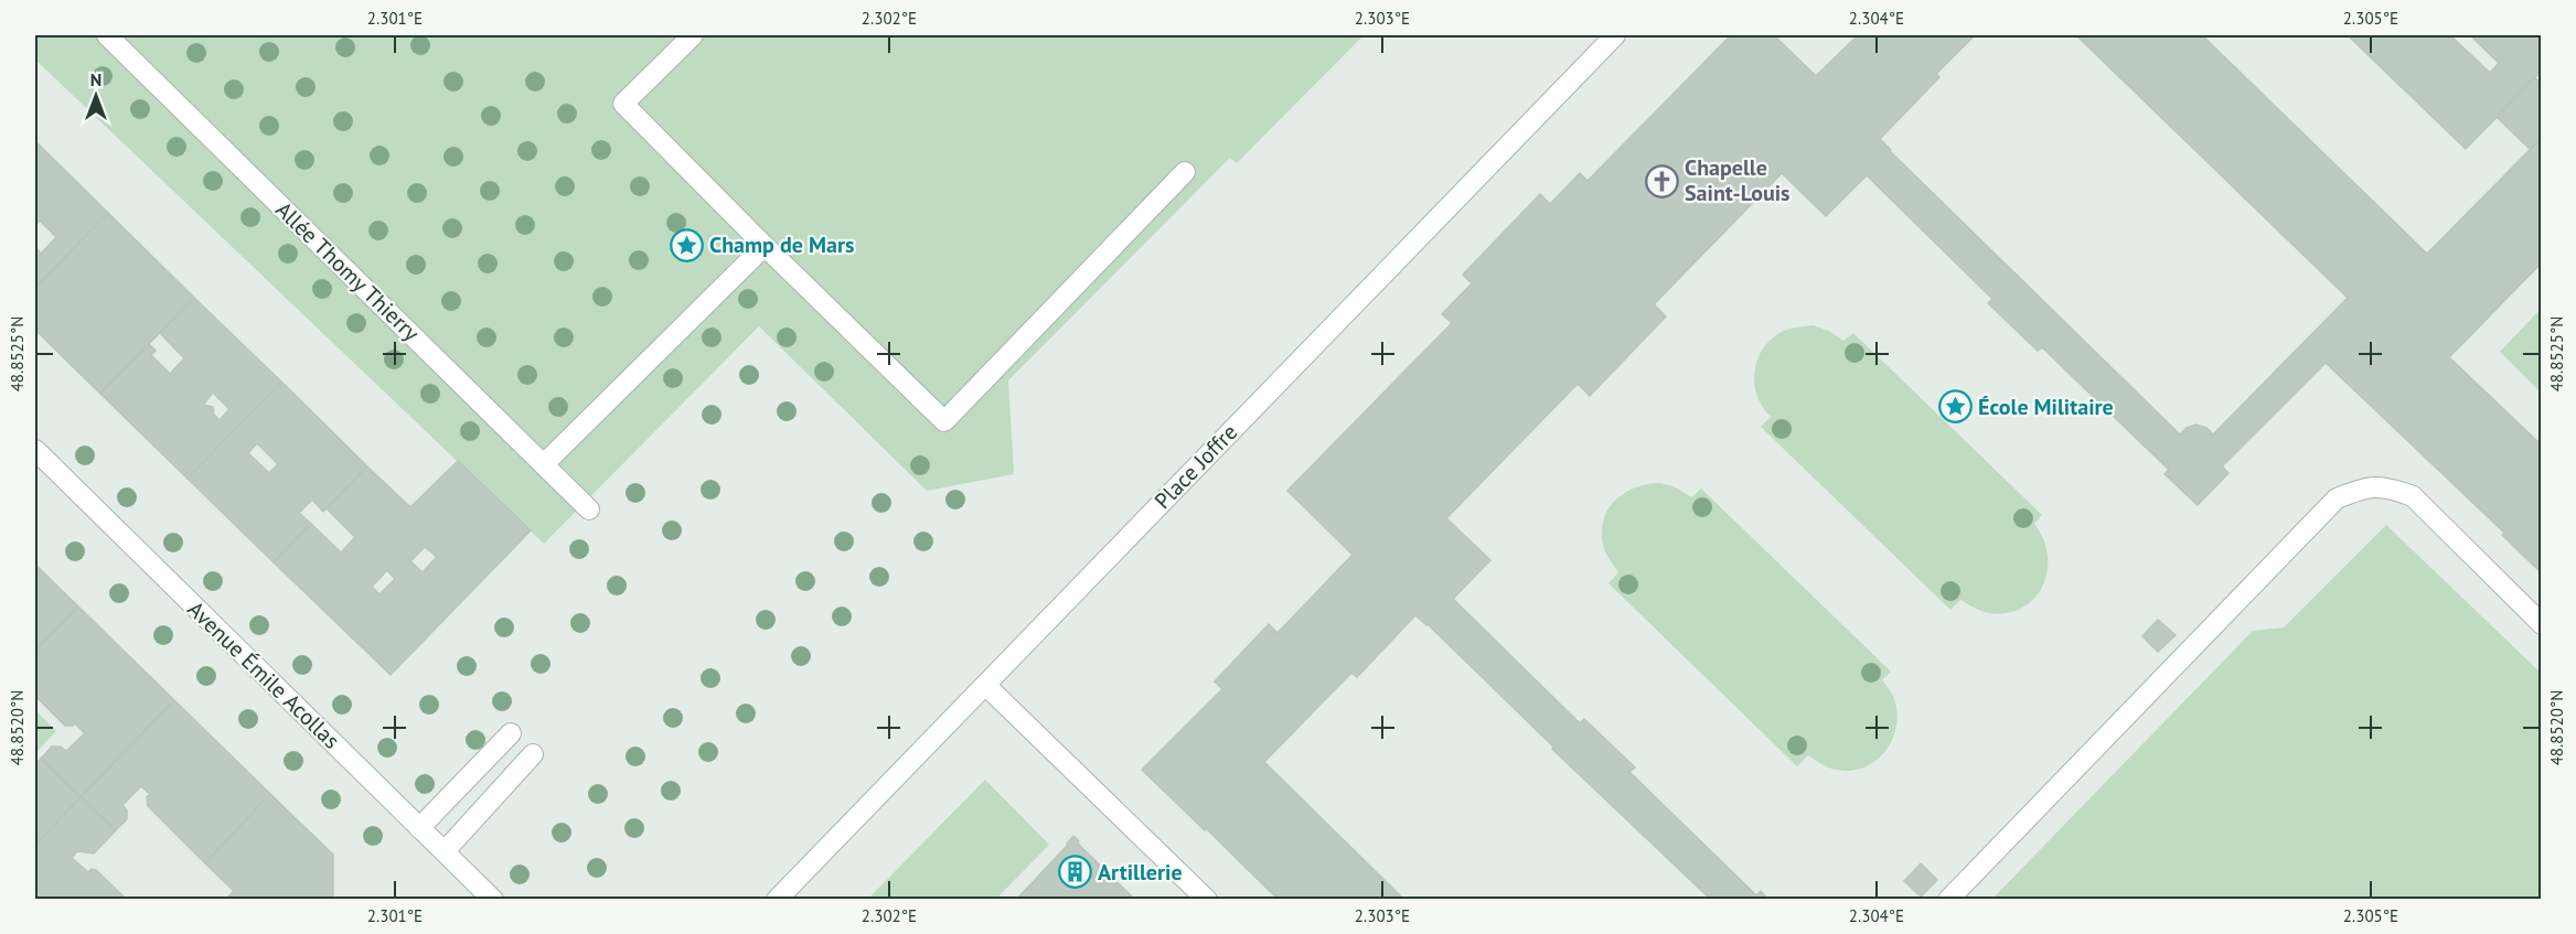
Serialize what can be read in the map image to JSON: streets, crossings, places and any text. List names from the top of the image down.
{
  "streets": {
    "street": ["Allée Thomy Thierry", "Place Joffre", "Avenue Émile Acollas"]
  },
  "places": {
    "church": ["Chapelle Saint-Louis"],
    "place": ["Champ de Mars", "École Militaire"],
    "building": ["Artillerie"]
  },
  "north": "top",
  "coordinates": [
    "2.301°E",
    "2.302°E",
    "2.303°E",
    "2.304°E",
    "2.305°E",
    "48.8525°N",
    "48.8520°N"
  ]
}
